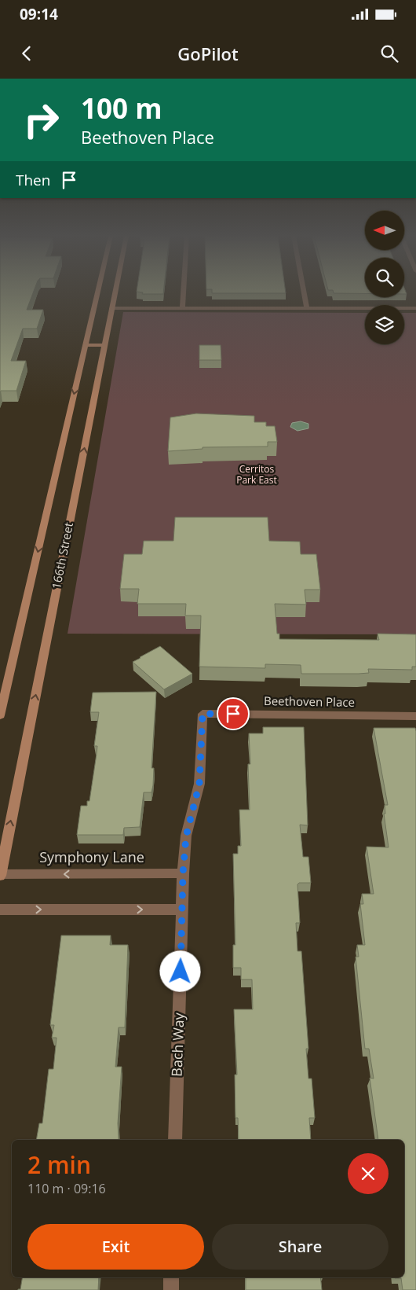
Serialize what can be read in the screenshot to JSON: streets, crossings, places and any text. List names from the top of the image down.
{
  "streets": {
    "street": [
      "166th Street",
      "Beethoven Place",
      "Symphony Lane",
      "Bach Way"
    ]
  },
  "crossings": [
    ["166th Street", "Symphony Lane"],
    ["Beethoven Place", "Bach Way"],
    ["Symphony Lane", "Bach Way"]
  ],
  "parks": ["Cerritos Park East"],
  "north": "left",
  "page": {
    "status": "09:14",
    "header": "GoPilot",
    "turn": ["100 m", "Beethoven Place"],
    "then": "Then",
    "heading": ["2 min", "110 m · 09:16"],
    "buttons": ["Exit", "Share"]
  }
}
